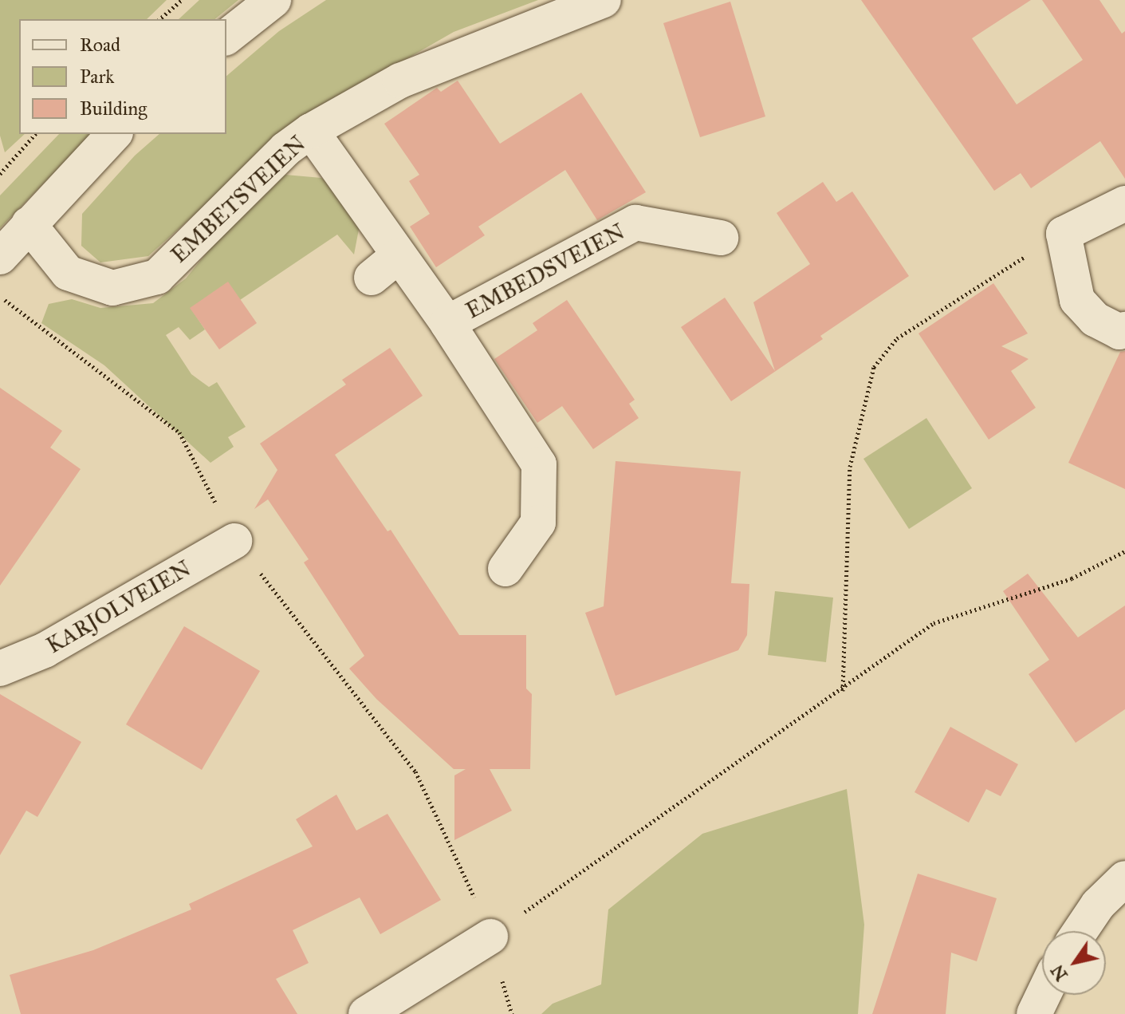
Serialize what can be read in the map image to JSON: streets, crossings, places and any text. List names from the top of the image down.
{
  "streets": {
    "street": ["EMBETSVEIEN", "EMBEDSVEIEN", "KARJOLVEIEN"]
  },
  "crossings": [
    ["EMBETSVEIEN", "EMBEDSVEIEN"]
  ],
  "legend": ["Road", "Park", "Building"],
  "north": "bottom left"
}
